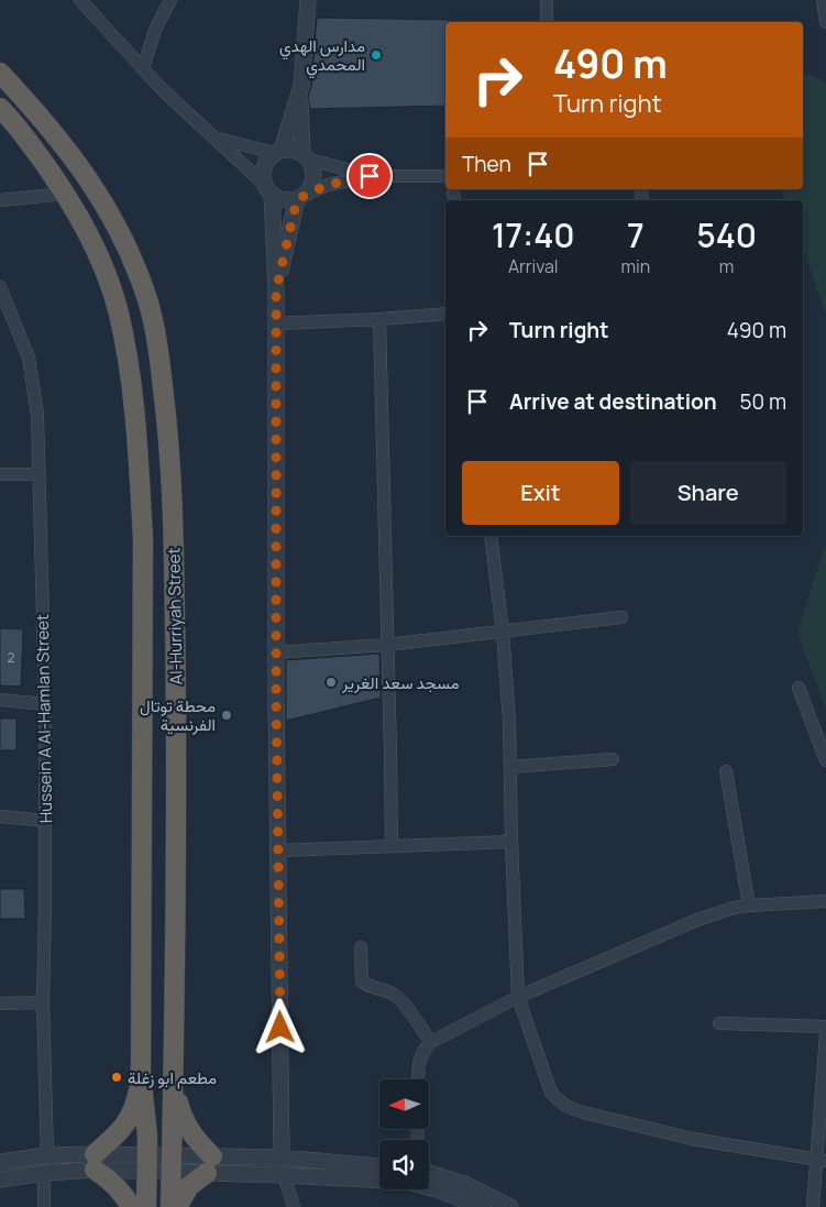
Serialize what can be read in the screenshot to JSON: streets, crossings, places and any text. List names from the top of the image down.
{
  "streets": {
    "highway": ["Al-Hurriyah Street"],
    "street": ["Hussein A Al-Hamlan Street"]
  },
  "places": [
    "مدارس الهدي المحمدي",
    "مسجد سعد الغرير",
    "محطة توتال الفرنسية",
    "مطعم ابو زغلة"
  ],
  "house_numbers": ["2"],
  "north": "left",
  "page": {
    "turn": ["490 m", "Turn right"],
    "then": "Then",
    "eta": [
      "17:40",
      "Arrival",
      "7",
      "min",
      "540",
      "m"
    ],
    "list": [
      {
        "name": "Turn right",
        "value": "490 m"
      },
      {
        "name": "Arrive at destination",
        "value": "50 m"
      }
    ],
    "buttons": ["Exit", "Share"]
  }
}
